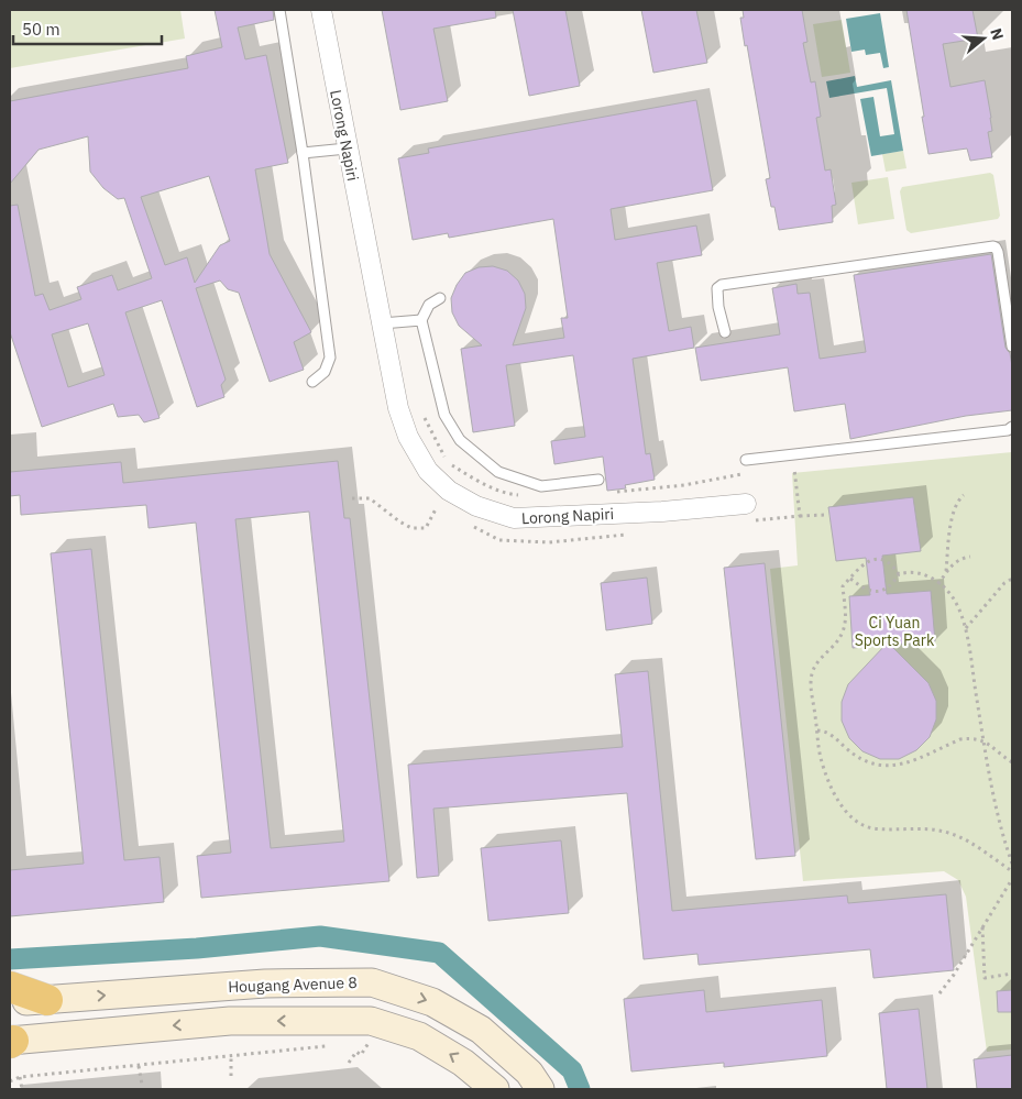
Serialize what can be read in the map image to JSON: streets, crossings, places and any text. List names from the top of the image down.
{
  "streets": {
    "main road": ["Hougang Avenue 8"],
    "street": ["Lorong Napiri"]
  },
  "parks": ["Ci Yuan Sports Park"],
  "scale_bar": "50 m",
  "north": "right"
}
